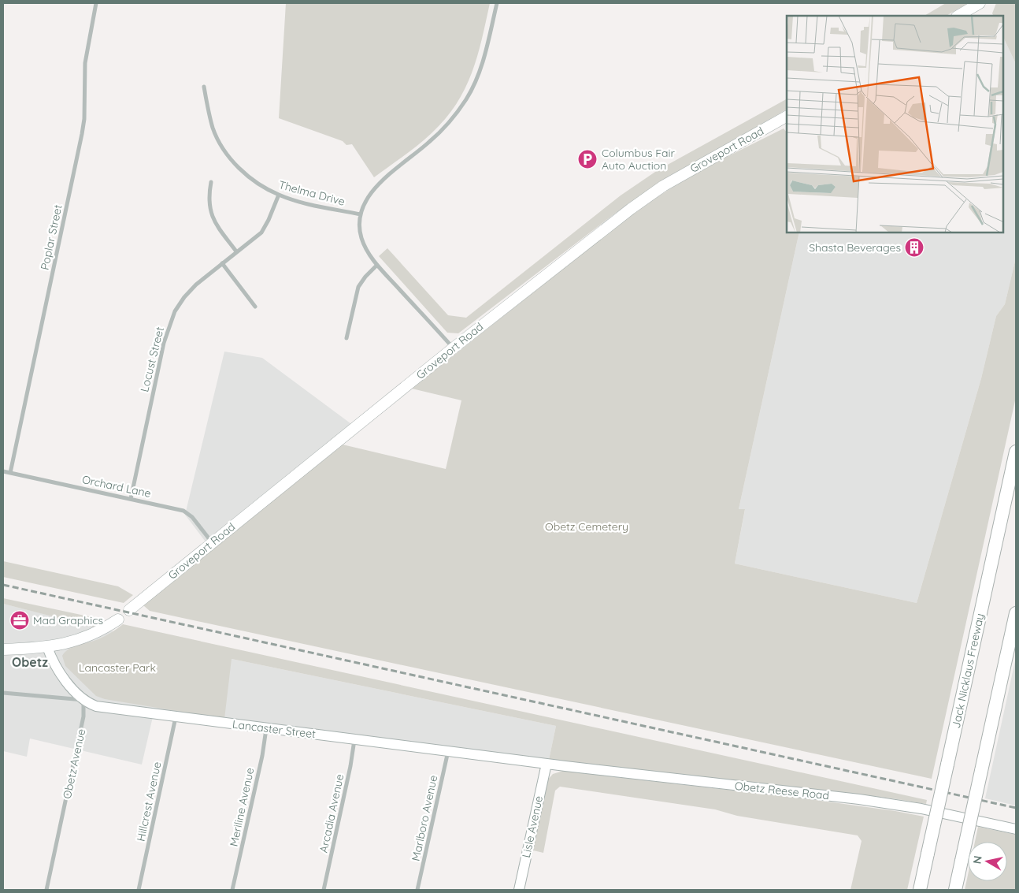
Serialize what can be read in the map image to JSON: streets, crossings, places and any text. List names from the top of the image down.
{
  "streets": {
    "highway": ["Jack Nicklaus Freeway"],
    "main road": ["Groveport Road"],
    "street": [
      "Thelma Drive",
      "Poplar Street",
      "Locust Street",
      "Orchard Lane",
      "Lancaster Street",
      "Obetz Avenue",
      "Obetz Reese Road",
      "Hillcrest Avenue",
      "Meriline Avenue",
      "Arcadia Avenue",
      "Marlboro Avenue",
      "Lisle Avenue"
    ]
  },
  "crossings": [
    ["Groveport Road", "Orchard Lane"],
    ["Thelma Drive", "Locust Street"],
    ["Poplar Street", "Orchard Lane"],
    ["Locust Street", "Orchard Lane"],
    ["Lancaster Street", "Obetz Avenue"],
    ["Lancaster Street", "Obetz Reese Road"],
    ["Lancaster Street", "Hillcrest Avenue"],
    ["Lancaster Street", "Meriline Avenue"],
    ["Lancaster Street", "Arcadia Avenue"],
    ["Lancaster Street", "Marlboro Avenue"],
    ["Lancaster Street", "Lisle Avenue"],
    ["Obetz Reese Road", "Lisle Avenue"]
  ],
  "districts": ["Obetz"],
  "parks": ["Obetz Cemetery", "Lancaster Park"],
  "places": {
    "parking": ["Columbus Fair Auto Auction"],
    "building": ["Shasta Beverages"],
    "office": ["Mad Graphics"]
  },
  "north": "left"
}
